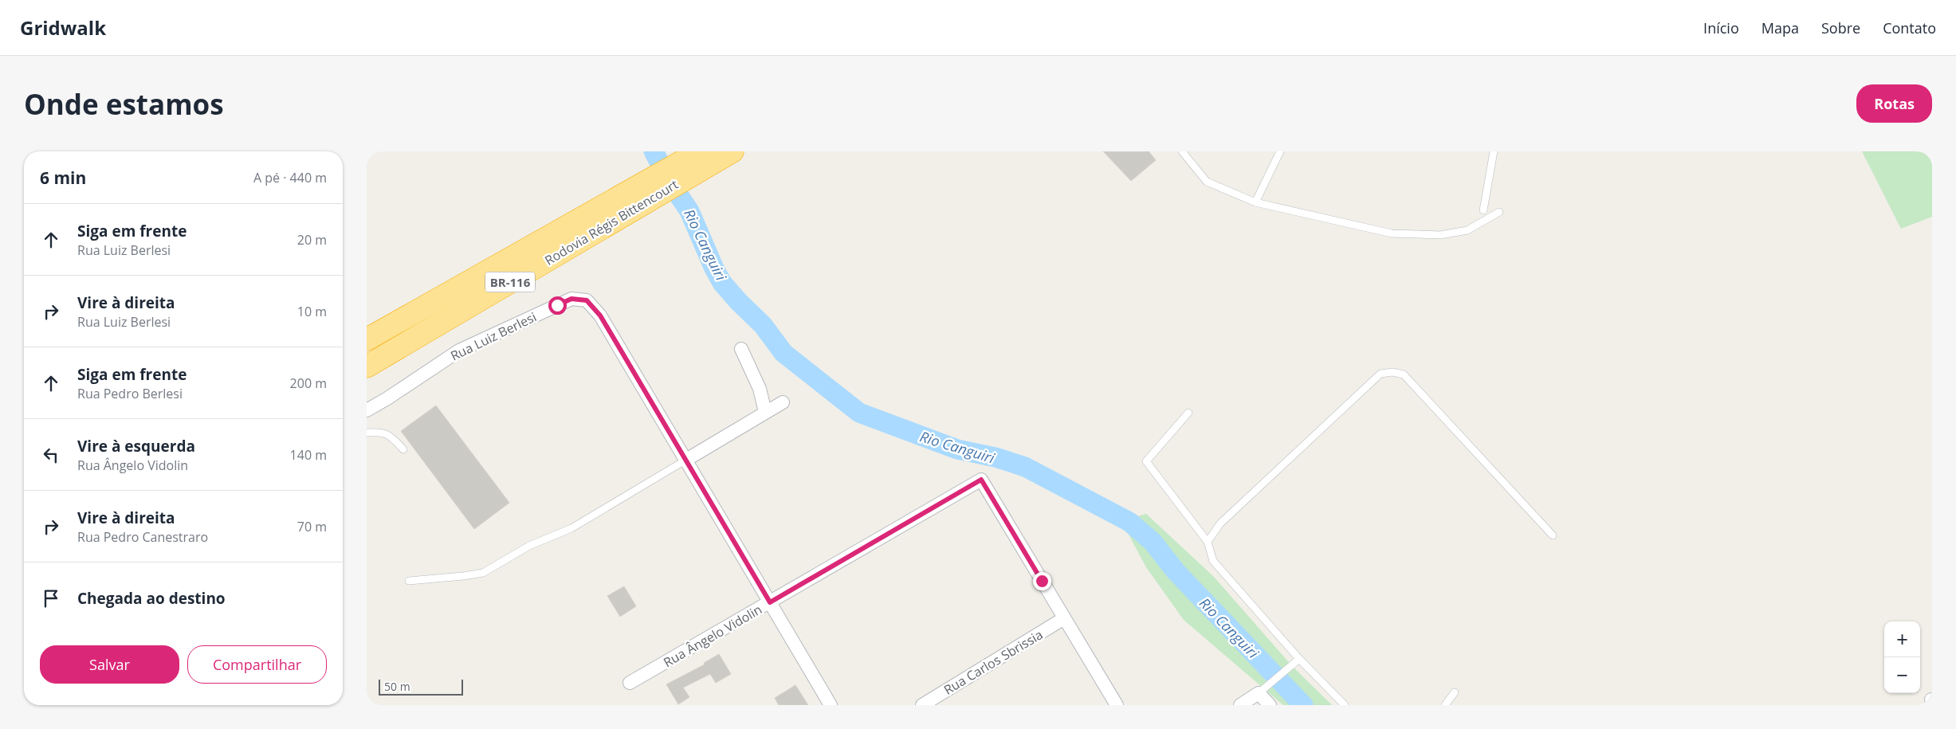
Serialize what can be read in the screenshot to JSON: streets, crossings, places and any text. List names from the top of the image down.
{
  "streets": {
    "highway": ["Rodovia Régis Bittencourt", "BR-116"],
    "street": ["Rua Luiz Berlesi", "Rua Ângelo Vidolin", "Rua Carlos Sbrissia"]
  },
  "crossings": [
    ["Rua Luiz Berlesi", "Rua Ângelo Vidolin"],
    ["Rua Ângelo Vidolin", "Rua Carlos Sbrissia"]
  ],
  "water": ["Rio Canguiri"],
  "scale_bar": "50 m",
  "page": {
    "header": "Gridwalk",
    "nav": [
      "Início",
      "Mapa",
      "Sobre",
      "Contato"
    ],
    "buttons": [
      "Rotas",
      ["Salvar", "Compartilhar"]
    ],
    "title": "Onde estamos",
    "heading": ["6 min", "A pé · 440 m"],
    "list": [
      ["Siga em frente", "Rua Luiz Berlesi", "20 m"],
      ["Vire à direita", "Rua Luiz Berlesi", "10 m"],
      ["Siga em frente", "Rua Pedro Berlesi", "200 m"],
      ["Vire à esquerda", "Rua Ângelo Vidolin", "140 m"],
      ["Vire à direita", "Rua Pedro Canestraro", "70 m"],
      "Chegada ao destino"
    ],
    "map_buttons": ["+", "−"],
    "scale": "50 m"
  }
}
